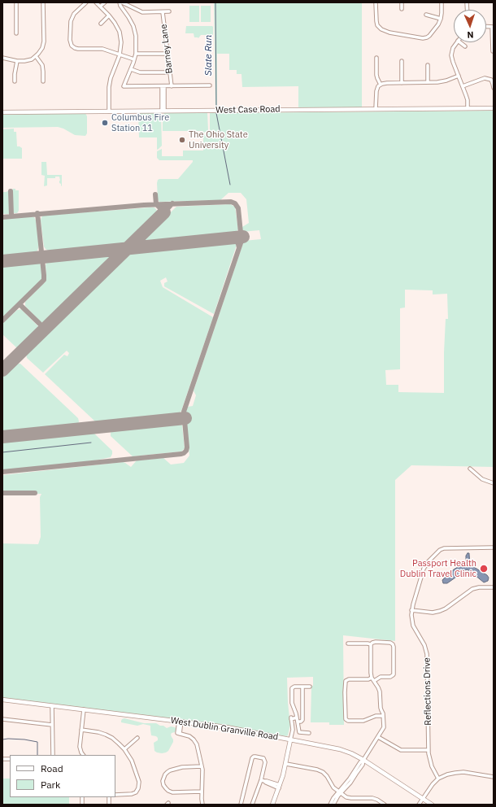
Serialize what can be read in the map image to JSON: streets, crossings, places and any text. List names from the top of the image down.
{
  "streets": {
    "main road": ["West Case Road", "West Dublin Granville Road"],
    "street": ["Barney Lane", "Reflections Drive"]
  },
  "water": ["Slate Run"],
  "places": ["Columbus Fire Station 11", "The Ohio State University", "Passport Health Dublin Travel Clinic"],
  "legend": ["Road", "Park"],
  "north": "bottom"
}
